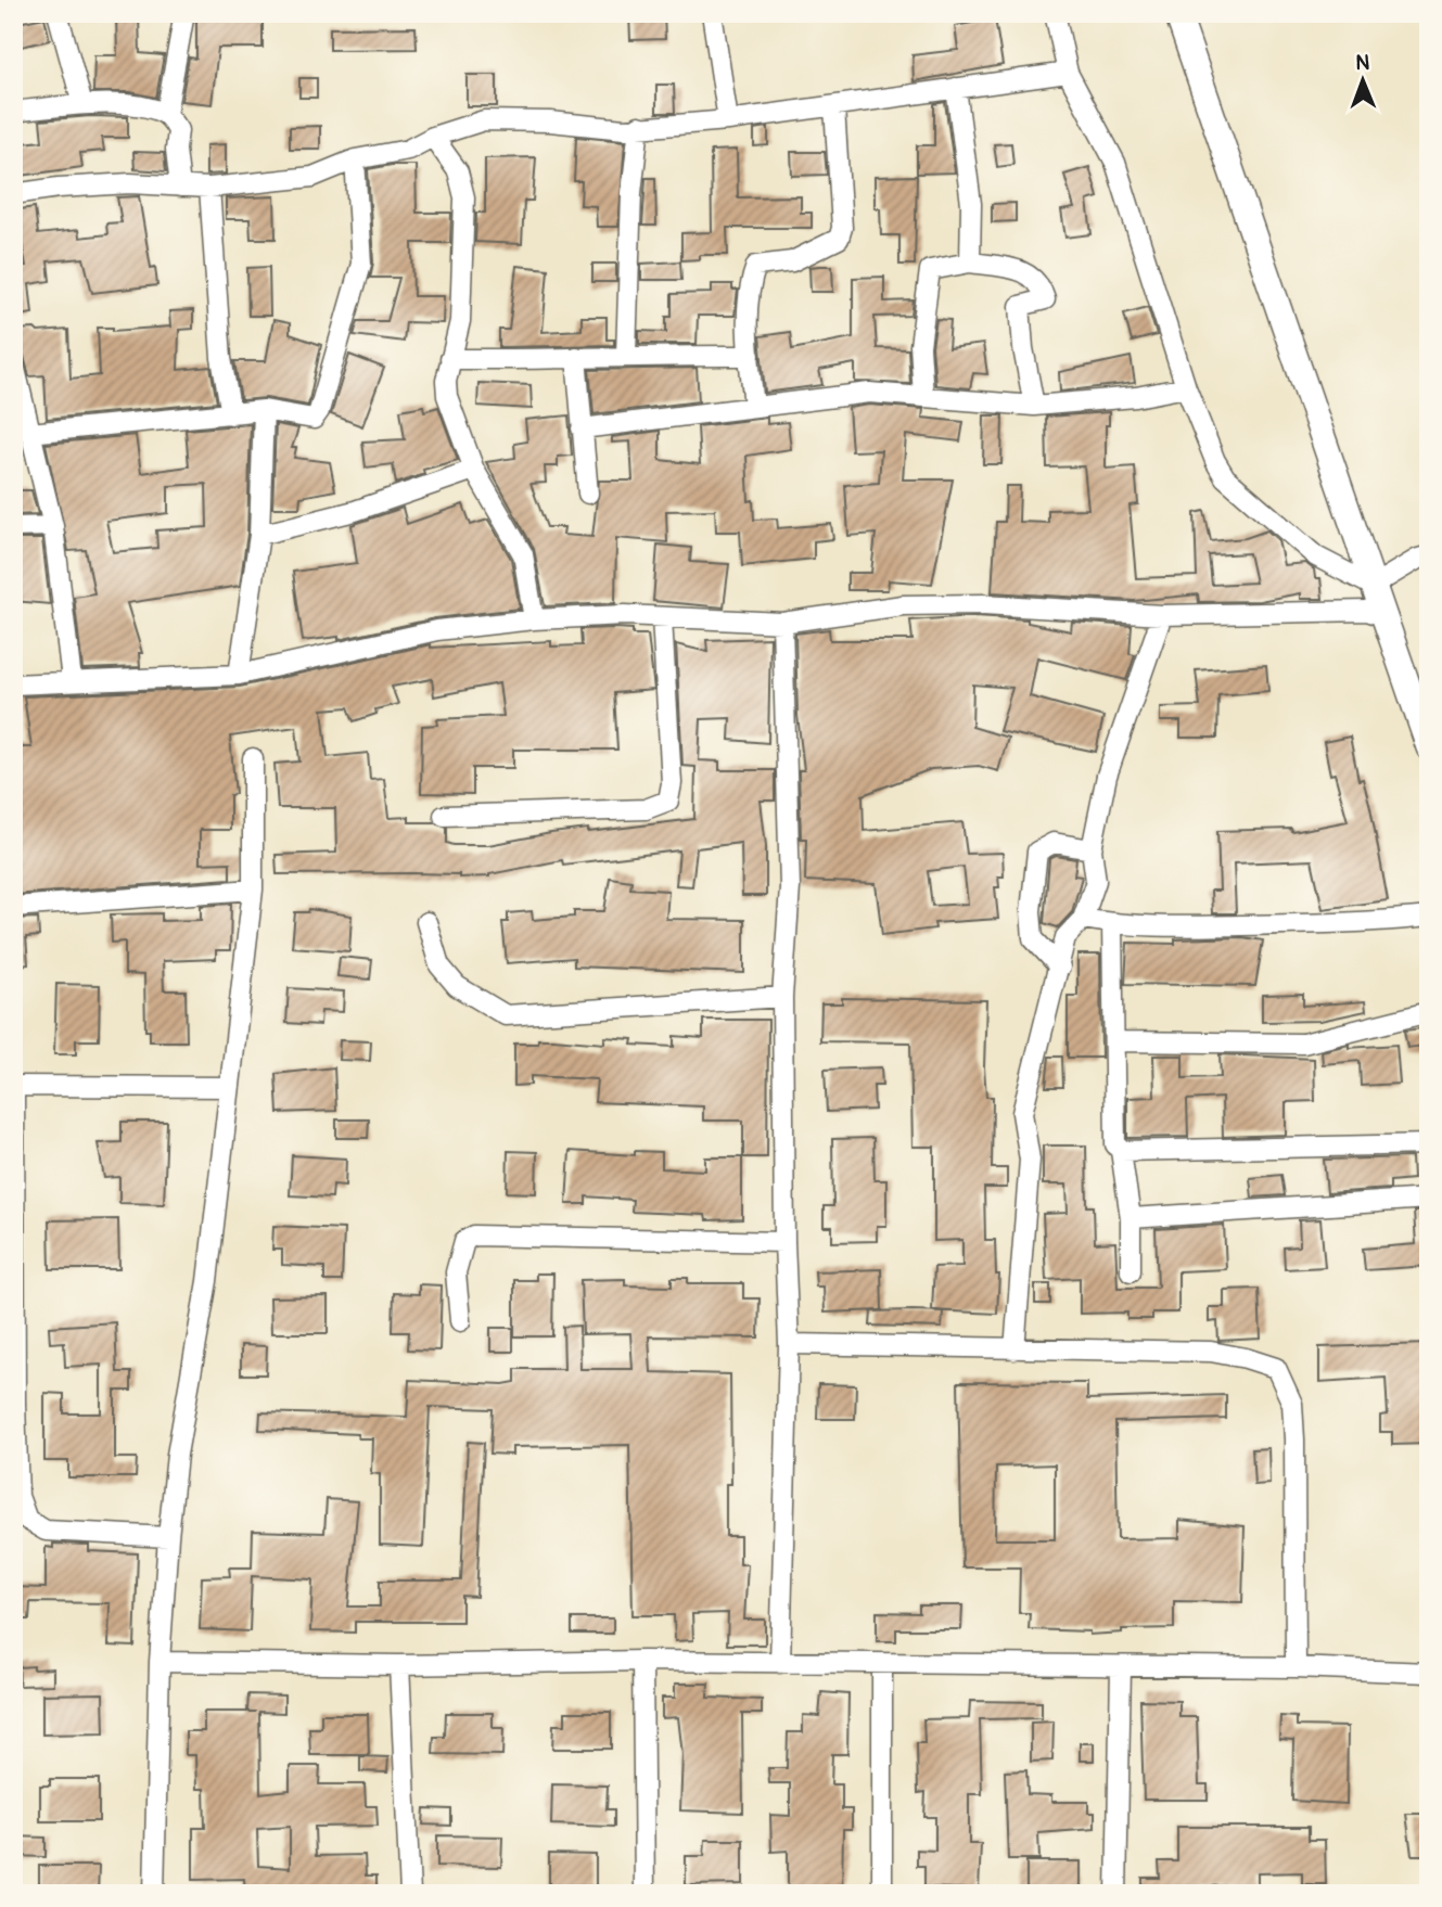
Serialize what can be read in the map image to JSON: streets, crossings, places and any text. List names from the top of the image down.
{
  "north": "top"
}
